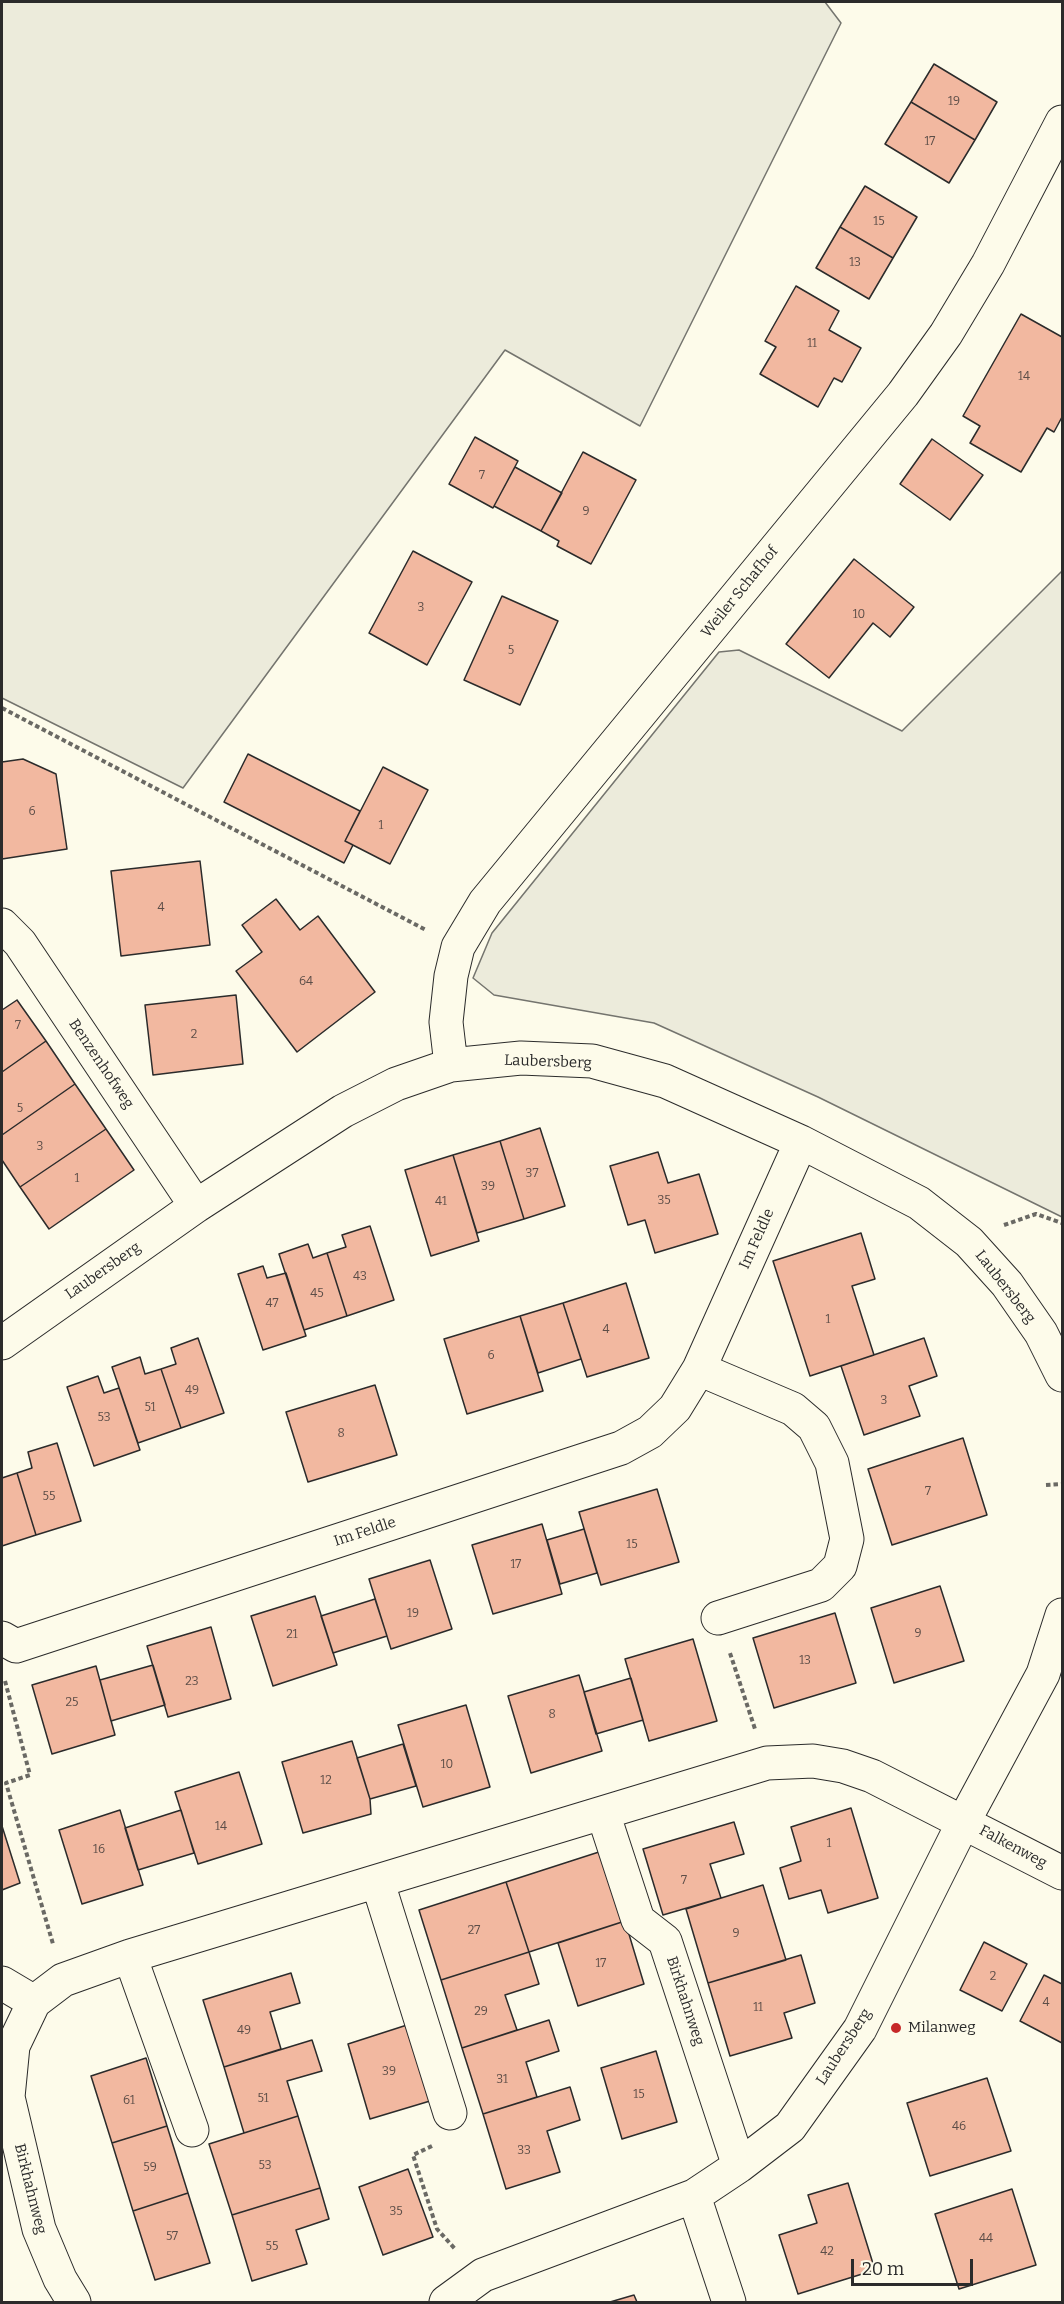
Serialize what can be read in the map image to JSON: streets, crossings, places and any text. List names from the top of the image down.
{
  "streets": {
    "street": [
      "Weiler Schafhof",
      "Laubersberg",
      "Benzenhofweg",
      "Im Feldle",
      "Falkenweg",
      "Birkhahnweg"
    ]
  },
  "crossings": [
    ["Weiler Schafhof", "Laubersberg"],
    ["Laubersberg", "Benzenhofweg"],
    ["Laubersberg", "Im Feldle"],
    ["Laubersberg", "Falkenweg"],
    ["Laubersberg", "Birkhahnweg"],
    ["Falkenweg", "Birkhahnweg"]
  ],
  "places": ["Milanweg"],
  "house_numbers": [
    "19",
    "17",
    "15",
    "13",
    "11",
    "14",
    "7",
    "9",
    "3",
    "10",
    "5",
    "6",
    "1",
    "4",
    "64",
    "7",
    "2",
    "5",
    "3",
    "37",
    "1",
    "39",
    "35",
    "41",
    "43",
    "45",
    "47",
    "1",
    "4",
    "6",
    "49",
    "3",
    "51",
    "53",
    "8",
    "7",
    "55",
    "15",
    "17",
    "19",
    "9",
    "21",
    "13",
    "23",
    "25",
    "8",
    "10",
    "12",
    "14",
    "1",
    "16",
    "7",
    "27",
    "9",
    "17",
    "2",
    "4",
    "11",
    "29",
    "49",
    "39",
    "31",
    "15",
    "51",
    "61",
    "46",
    "33",
    "53",
    "59",
    "35",
    "57",
    "44",
    "55",
    "42"
  ],
  "scale_bar": "20 m"
}
